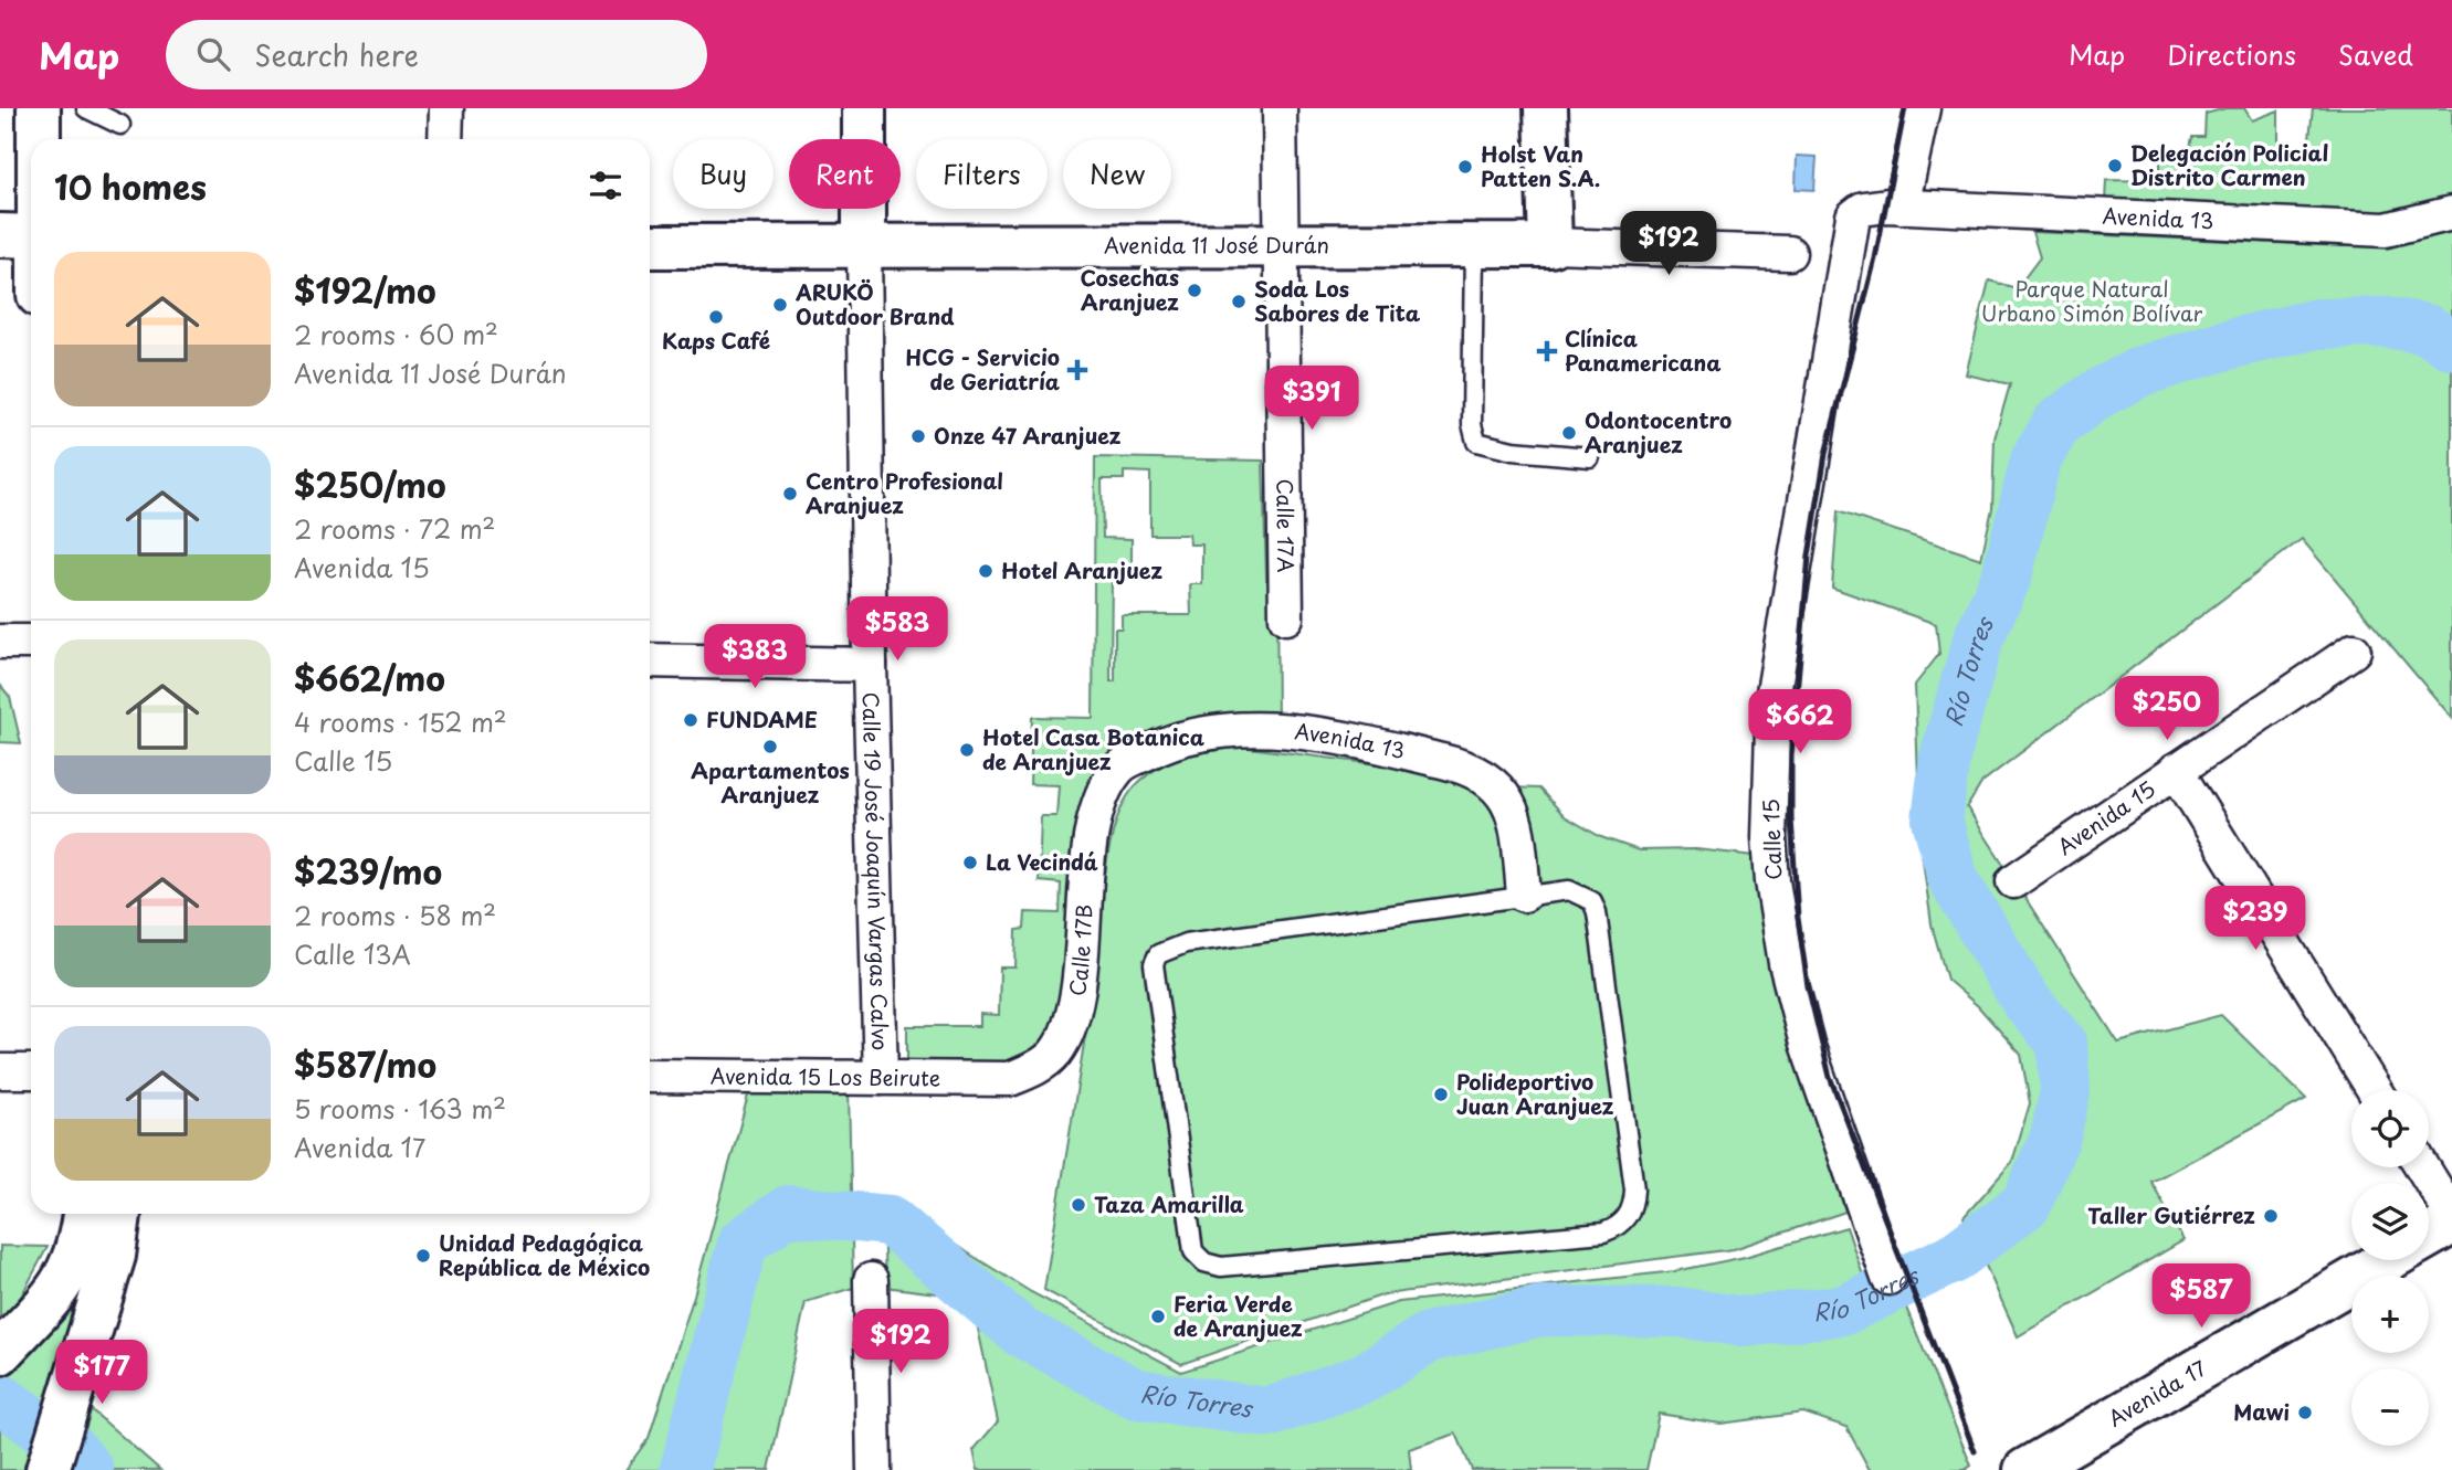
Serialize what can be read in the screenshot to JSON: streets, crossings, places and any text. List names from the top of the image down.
{
  "streets": {
    "street": [
      "Avenida 13",
      "Avenida 11 José Durán",
      "Calle 17A",
      "Avenida 15",
      "Calle 15",
      "Calle 19 José Joaquín Vargas Calvo",
      "Calle 17B",
      "Avenida 15 Los Beirute",
      "Avenida 17"
    ]
  },
  "crossings": [
    ["Avenida 13", "Calle 15"],
    ["Avenida 13", "Calle 17B"],
    ["Avenida 11 José Durán", "Calle 17A"],
    ["Avenida 11 José Durán", "Calle 19 José Joaquín Vargas Calvo"],
    ["Calle 19 José Joaquín Vargas Calvo", "Avenida 15 Los Beirute"],
    ["Calle 17B", "Avenida 15 Los Beirute"]
  ],
  "water": ["Río Torres"],
  "parks": ["Parque Natural Urbano Simón Bolívar"],
  "places": {
    "other": [
      "Delegación Policial Distrito Carmen",
      "Holst Van Patten S.A.",
      "Cosechas Aranjuez",
      "Soda Los Sabores de Tita",
      "ARUKÖ Outdoor Brand",
      "Kaps Café",
      "Odontocentro Aranjuez",
      "Onze 47 Aranjuez",
      "Centro Profesional Aranjuez",
      "Hotel Aranjuez",
      "FUNDAME",
      "Apartamentos Aranjuez",
      "Hotel Casa Botanica de Aranjuez",
      "La Vecindá",
      "Polideportivo Juan Aranjuez",
      "Taza Amarilla",
      "Taller Gutiérrez",
      "Unidad Pedagógica República de México",
      "Feria Verde de Aranjuez",
      "Mawi"
    ],
    "health": ["Clínica Panamericana", "HCG - Servicio de Geriatría"]
  },
  "page": {
    "header": "Map",
    "search": "Search here",
    "nav": ["Map", "Directions", "Saved"],
    "chip": [
      "Buy",
      "Rent",
      "Filters",
      "New"
    ],
    "heading": "10 homes",
    "price": [
      "$192",
      "$391",
      "$583",
      "$383",
      "$250",
      "$662",
      "$239",
      "$587",
      "$192",
      "$177"
    ],
    "list": [
      {
        "name": "$192/mo",
        "note": "2 rooms · 60 m² · Avenida 11 José Durán"
      },
      {
        "name": "$250/mo",
        "note": "2 rooms · 72 m² · Avenida 15"
      },
      {
        "name": "$662/mo",
        "note": "4 rooms · 152 m² · Calle 15"
      },
      {
        "name": "$239/mo",
        "note": "2 rooms · 58 m² · Calle 13A"
      },
      {
        "name": "$587/mo",
        "note": "5 rooms · 163 m² · Avenida 17"
      }
    ],
    "map_buttons": ["+", "−"]
  }
}
